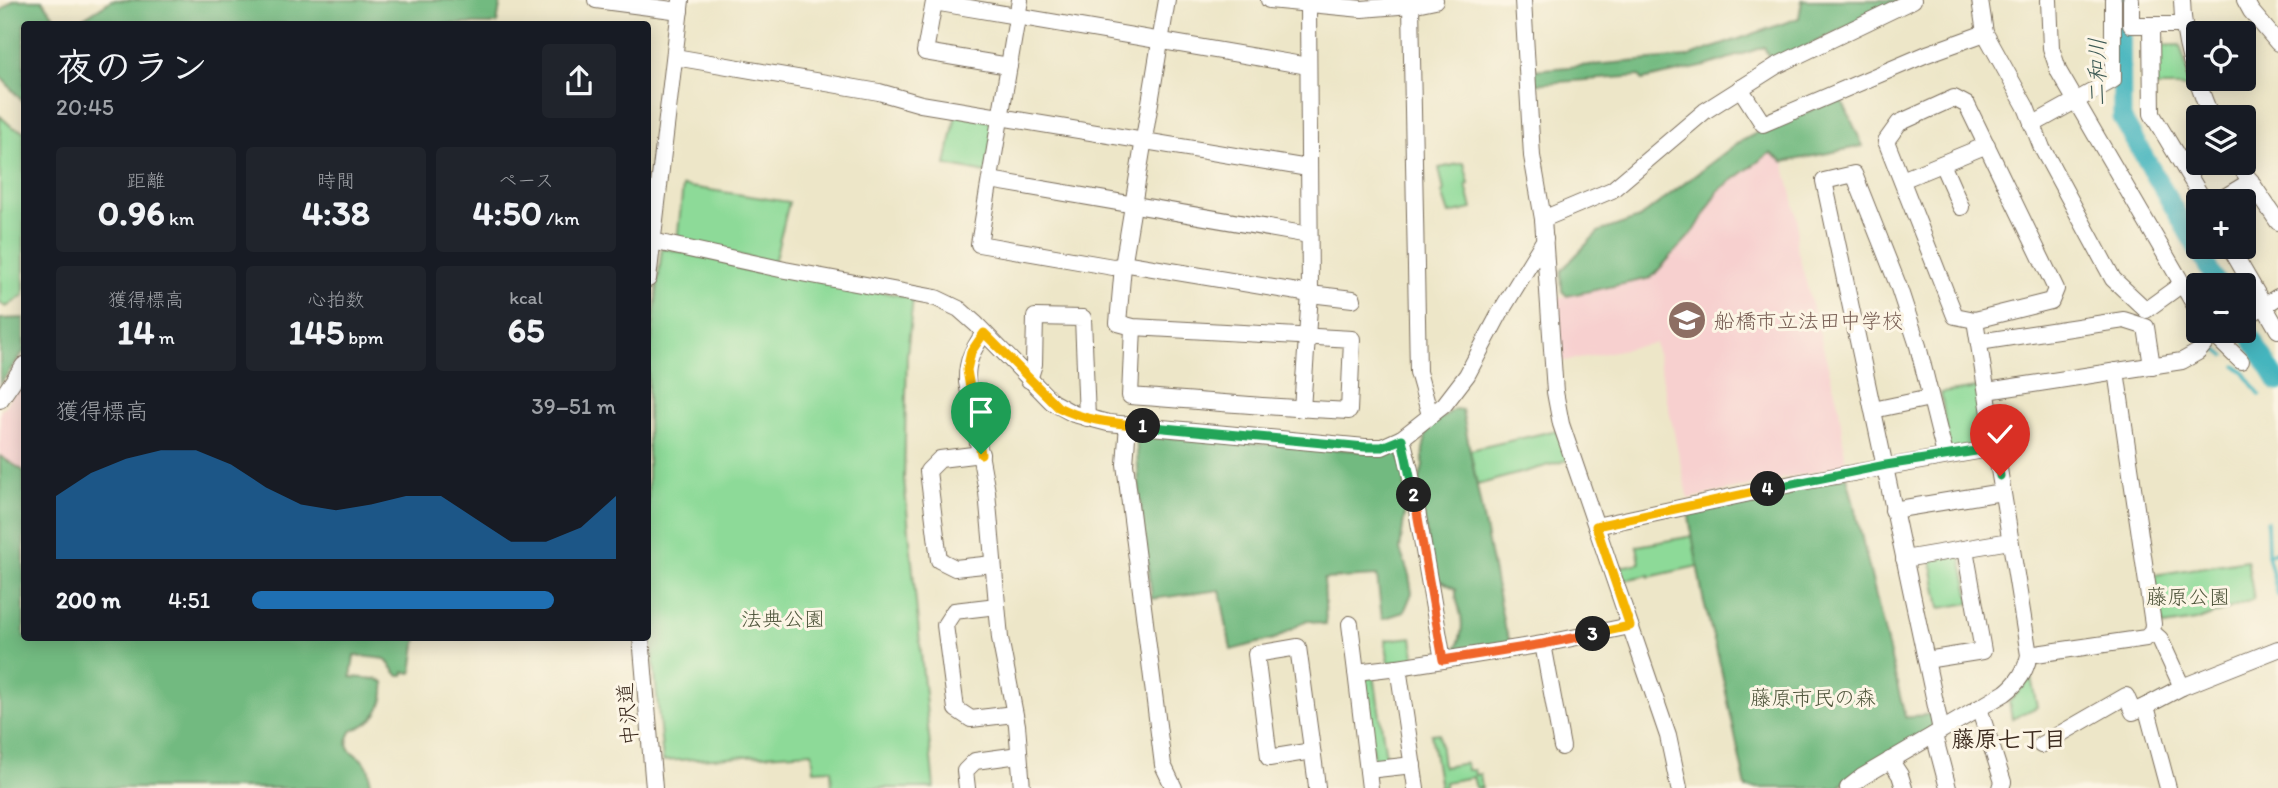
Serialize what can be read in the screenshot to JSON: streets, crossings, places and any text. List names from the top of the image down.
{
  "streets": {
    "street": ["中沢道"]
  },
  "districts": ["藤原七丁目"],
  "water": ["二和川"],
  "parks": ["藤原公園", "法典公園", "藤原市民の森"],
  "places": {
    "school or university": ["船橋市立法田中学校"]
  },
  "page": {
    "map_buttons": ["+", "−"],
    "heading": ["夜のラン", "20:45"],
    "stats": [
      ["距離", "0.96 km"],
      ["時間", "4:38"],
      ["ペース", "4:50 /km"],
      ["獲得標高", "14 m"],
      ["心拍数", "145 bpm"],
      ["kcal", "65"]
    ],
    "chart": ["獲得標高", "39–51 m"],
    "pins": [
      "1",
      "4",
      "2",
      "3"
    ],
    "list": [
      {
        "name": "200 m",
        "note": "4:51"
      }
    ]
  }
}
